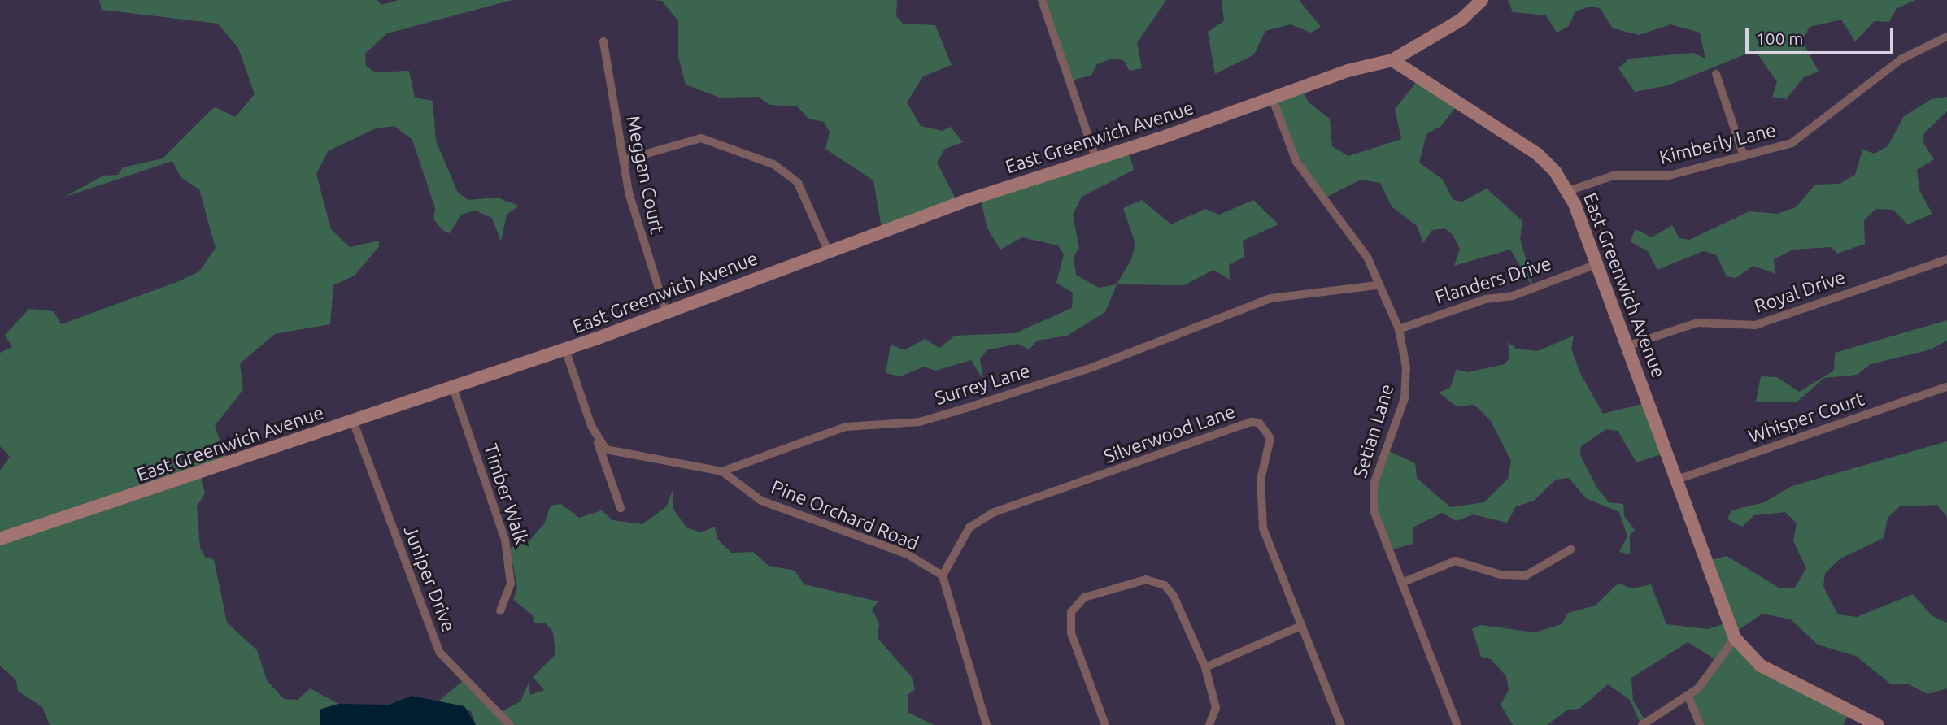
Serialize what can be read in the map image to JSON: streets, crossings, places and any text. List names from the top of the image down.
{
  "streets": {
    "street": [
      "East Greenwich Avenue",
      "Kimberly Lane",
      "Meggan Court",
      "Flanders Drive",
      "Royal Drive",
      "Surrey Lane",
      "Whisper Court",
      "Setian Lane",
      "Silverwood Lane",
      "Timber Walk",
      "Pine Orchard Road",
      "Juniper Drive"
    ]
  },
  "crossings": [
    ["East Greenwich Avenue", "Kimberly Lane"],
    ["East Greenwich Avenue", "Meggan Court"],
    ["East Greenwich Avenue", "Flanders Drive"],
    ["East Greenwich Avenue", "Royal Drive"],
    ["East Greenwich Avenue", "Whisper Court"],
    ["East Greenwich Avenue", "Setian Lane"],
    ["East Greenwich Avenue", "Timber Walk"],
    ["East Greenwich Avenue", "Juniper Drive"],
    ["Flanders Drive", "Setian Lane"],
    ["Surrey Lane", "Setian Lane"],
    ["Surrey Lane", "Pine Orchard Road"],
    ["Silverwood Lane", "Pine Orchard Road"]
  ],
  "scale_bar": "100 m"
}
